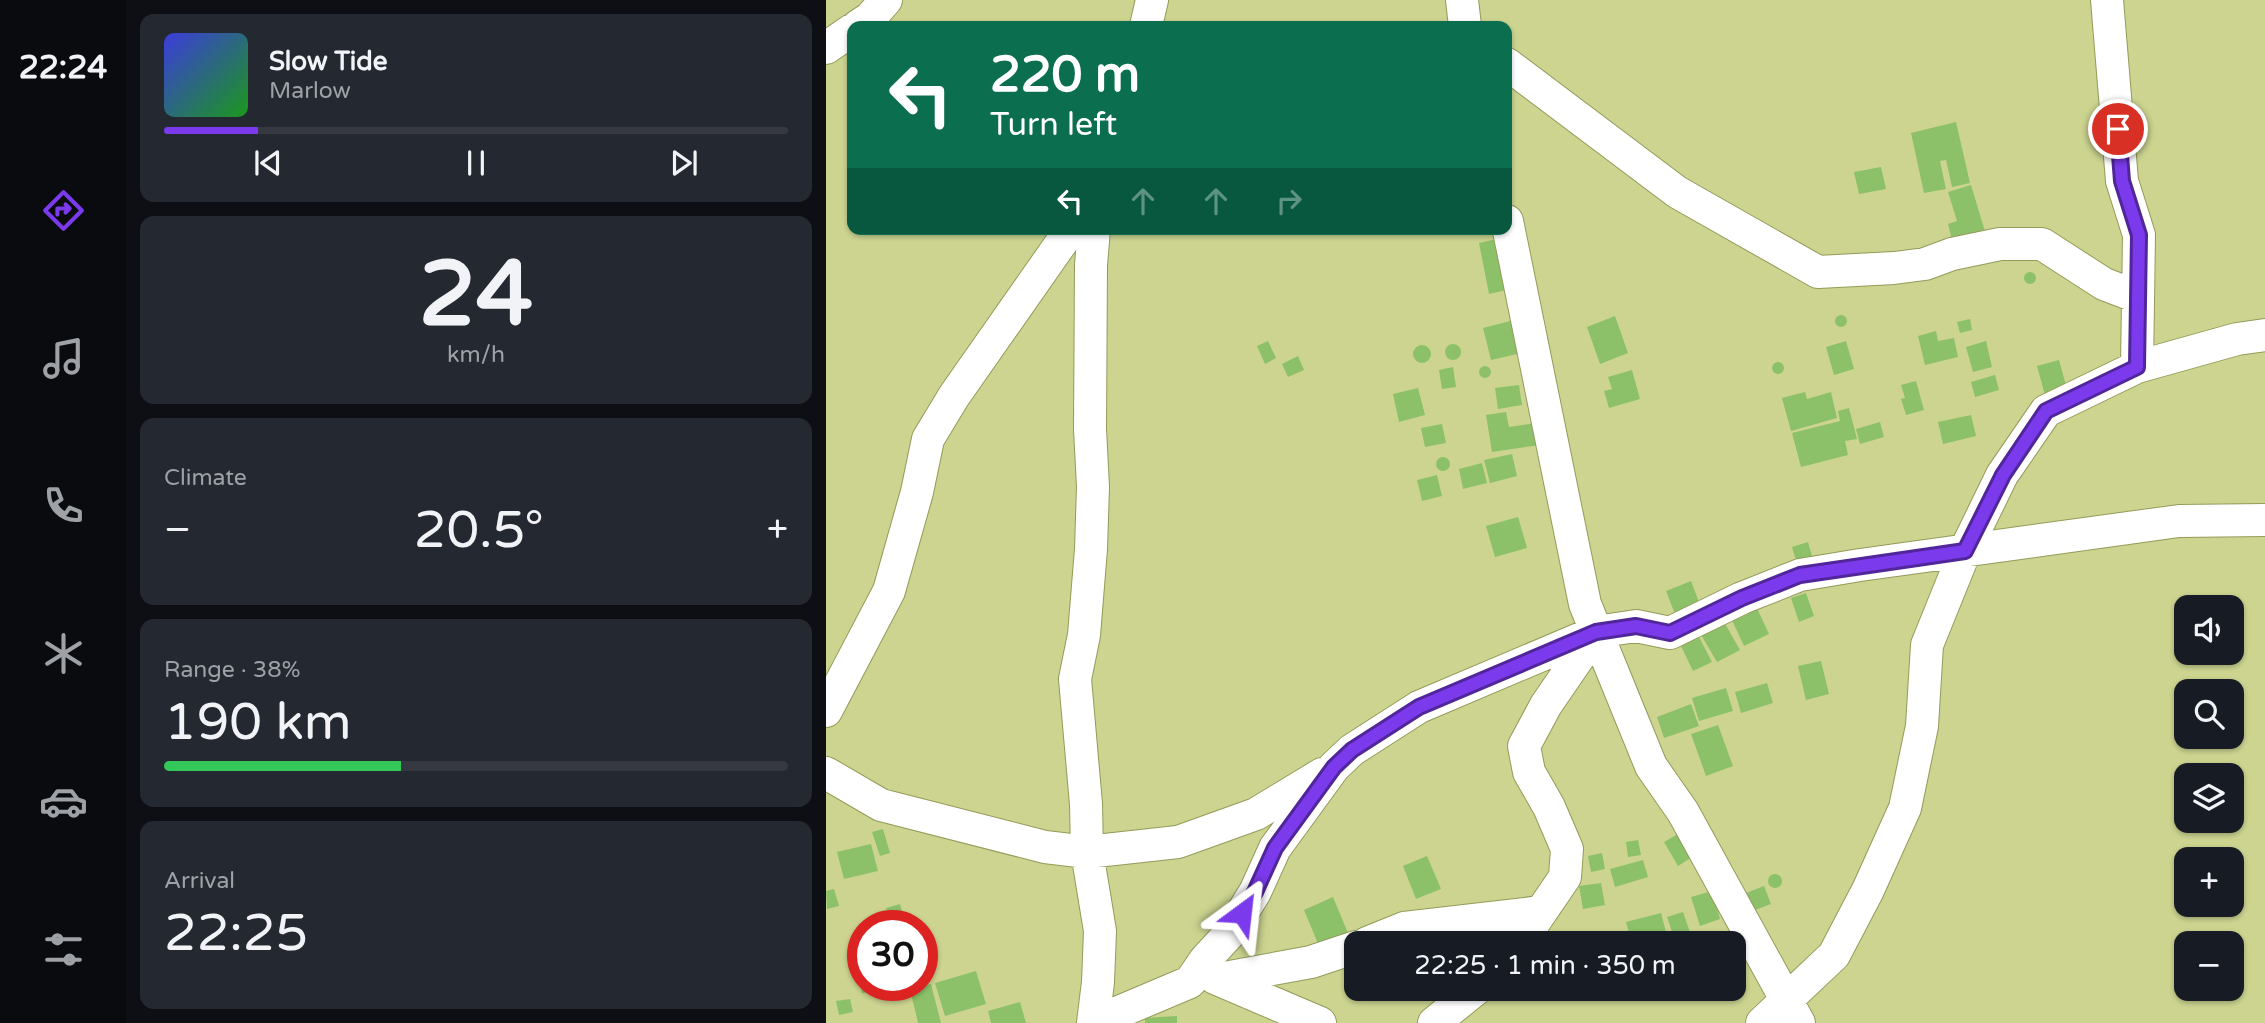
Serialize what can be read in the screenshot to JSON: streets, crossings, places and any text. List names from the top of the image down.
{
  "page": {
    "tabs": "22:24",
    "turn": ["220 m", "Turn left"],
    "song": ["Slow Tide", "Marlow"],
    "tile": [
      ["24", "km/h"],
      "Climate",
      ["Range · 38%", "190 km"],
      ["Arrival", "22:25"]
    ],
    "heat": ["−", "20.5°", "+"],
    "map_buttons": ["+", "−"],
    "limit": "30",
    "trip": "22:25 · 1 min · 350 m"
  }
}
